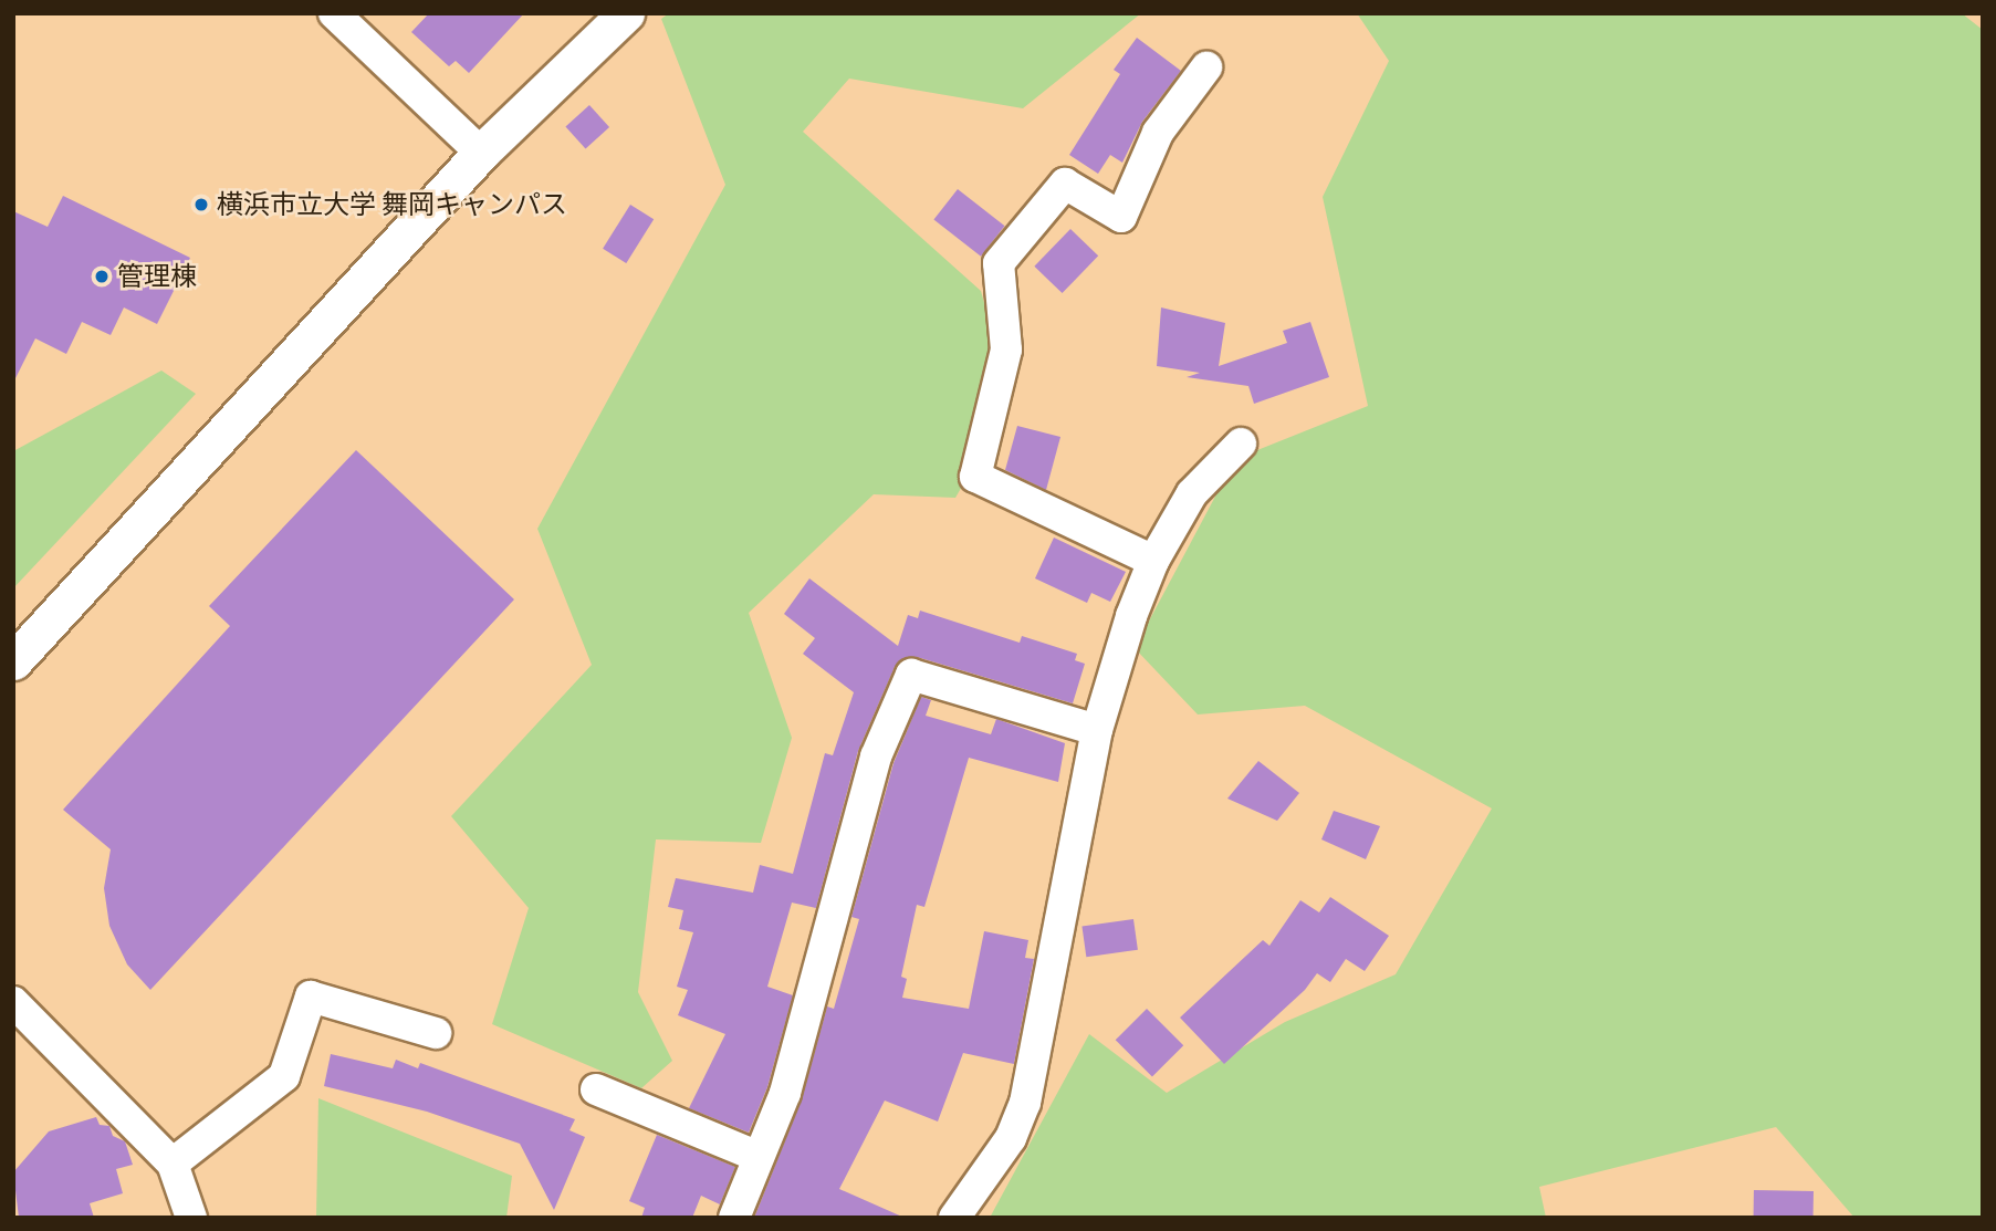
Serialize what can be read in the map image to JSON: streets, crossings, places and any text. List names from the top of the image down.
{
  "places": ["横浜市立大学 舞岡キャンパス", "管理棟"]
}
